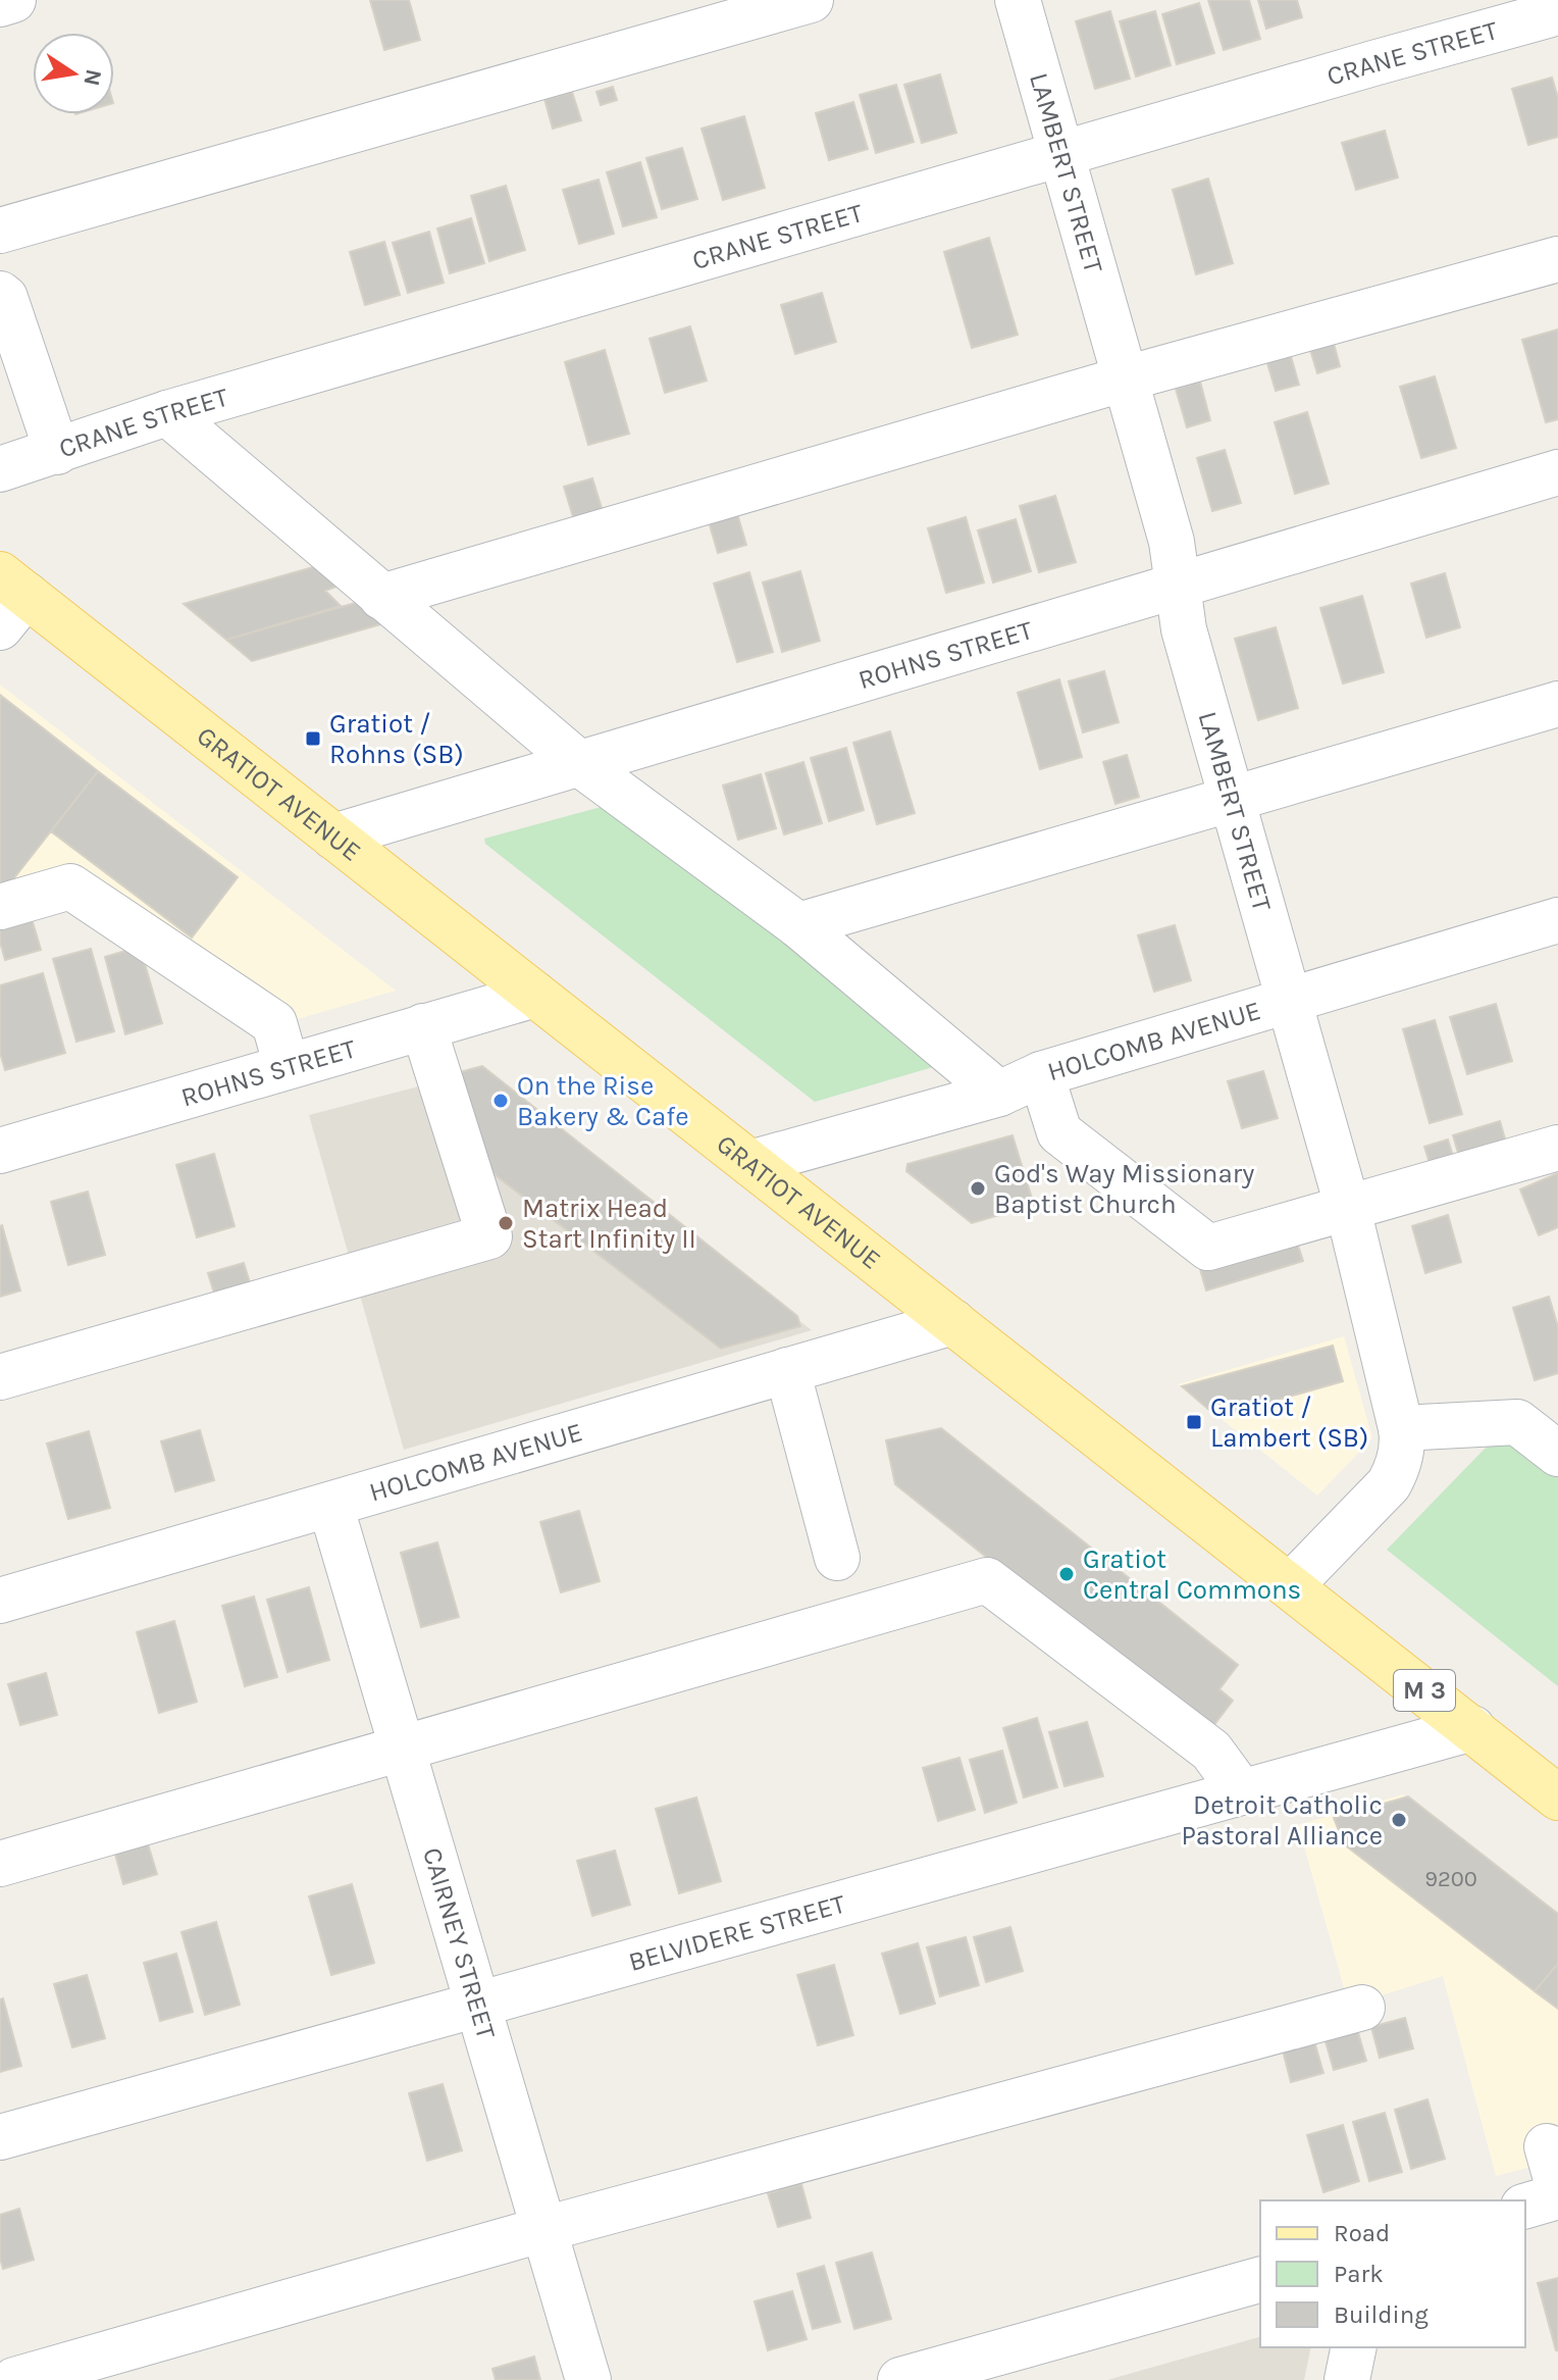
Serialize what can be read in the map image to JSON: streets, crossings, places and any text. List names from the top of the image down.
{
  "streets": {
    "main road": ["GRATIOT AVENUE", "M 3"],
    "street": [
      "CRANE STREET",
      "LAMBERT STREET",
      "ROHNS STREET",
      "HOLCOMB AVENUE",
      "BELVIDERE STREET",
      "CAIRNEY STREET"
    ]
  },
  "crossings": [
    ["CRANE STREET", "LAMBERT STREET"],
    ["LAMBERT STREET", "ROHNS STREET"],
    ["LAMBERT STREET", "GRATIOT AVENUE"],
    ["LAMBERT STREET", "HOLCOMB AVENUE"],
    ["ROHNS STREET", "GRATIOT AVENUE"],
    ["GRATIOT AVENUE", "HOLCOMB AVENUE"],
    ["GRATIOT AVENUE", "BELVIDERE STREET"],
    ["HOLCOMB AVENUE", "CAIRNEY STREET"],
    ["BELVIDERE STREET", "CAIRNEY STREET"]
  ],
  "places": {
    "transit": ["Gratiot / Rohns (SB)", "Gratiot / Lambert (SB)"],
    "other": [
      "On the Rise Bakery & Cafe",
      "God's Way Missionary Baptist Church",
      "Matrix Head Start Infinity II",
      "Gratiot Central Commons",
      "Detroit Catholic Pastoral Alliance"
    ]
  },
  "house_numbers": ["9200"],
  "legend": ["Road", "Park", "Building"],
  "north": "right"
}
